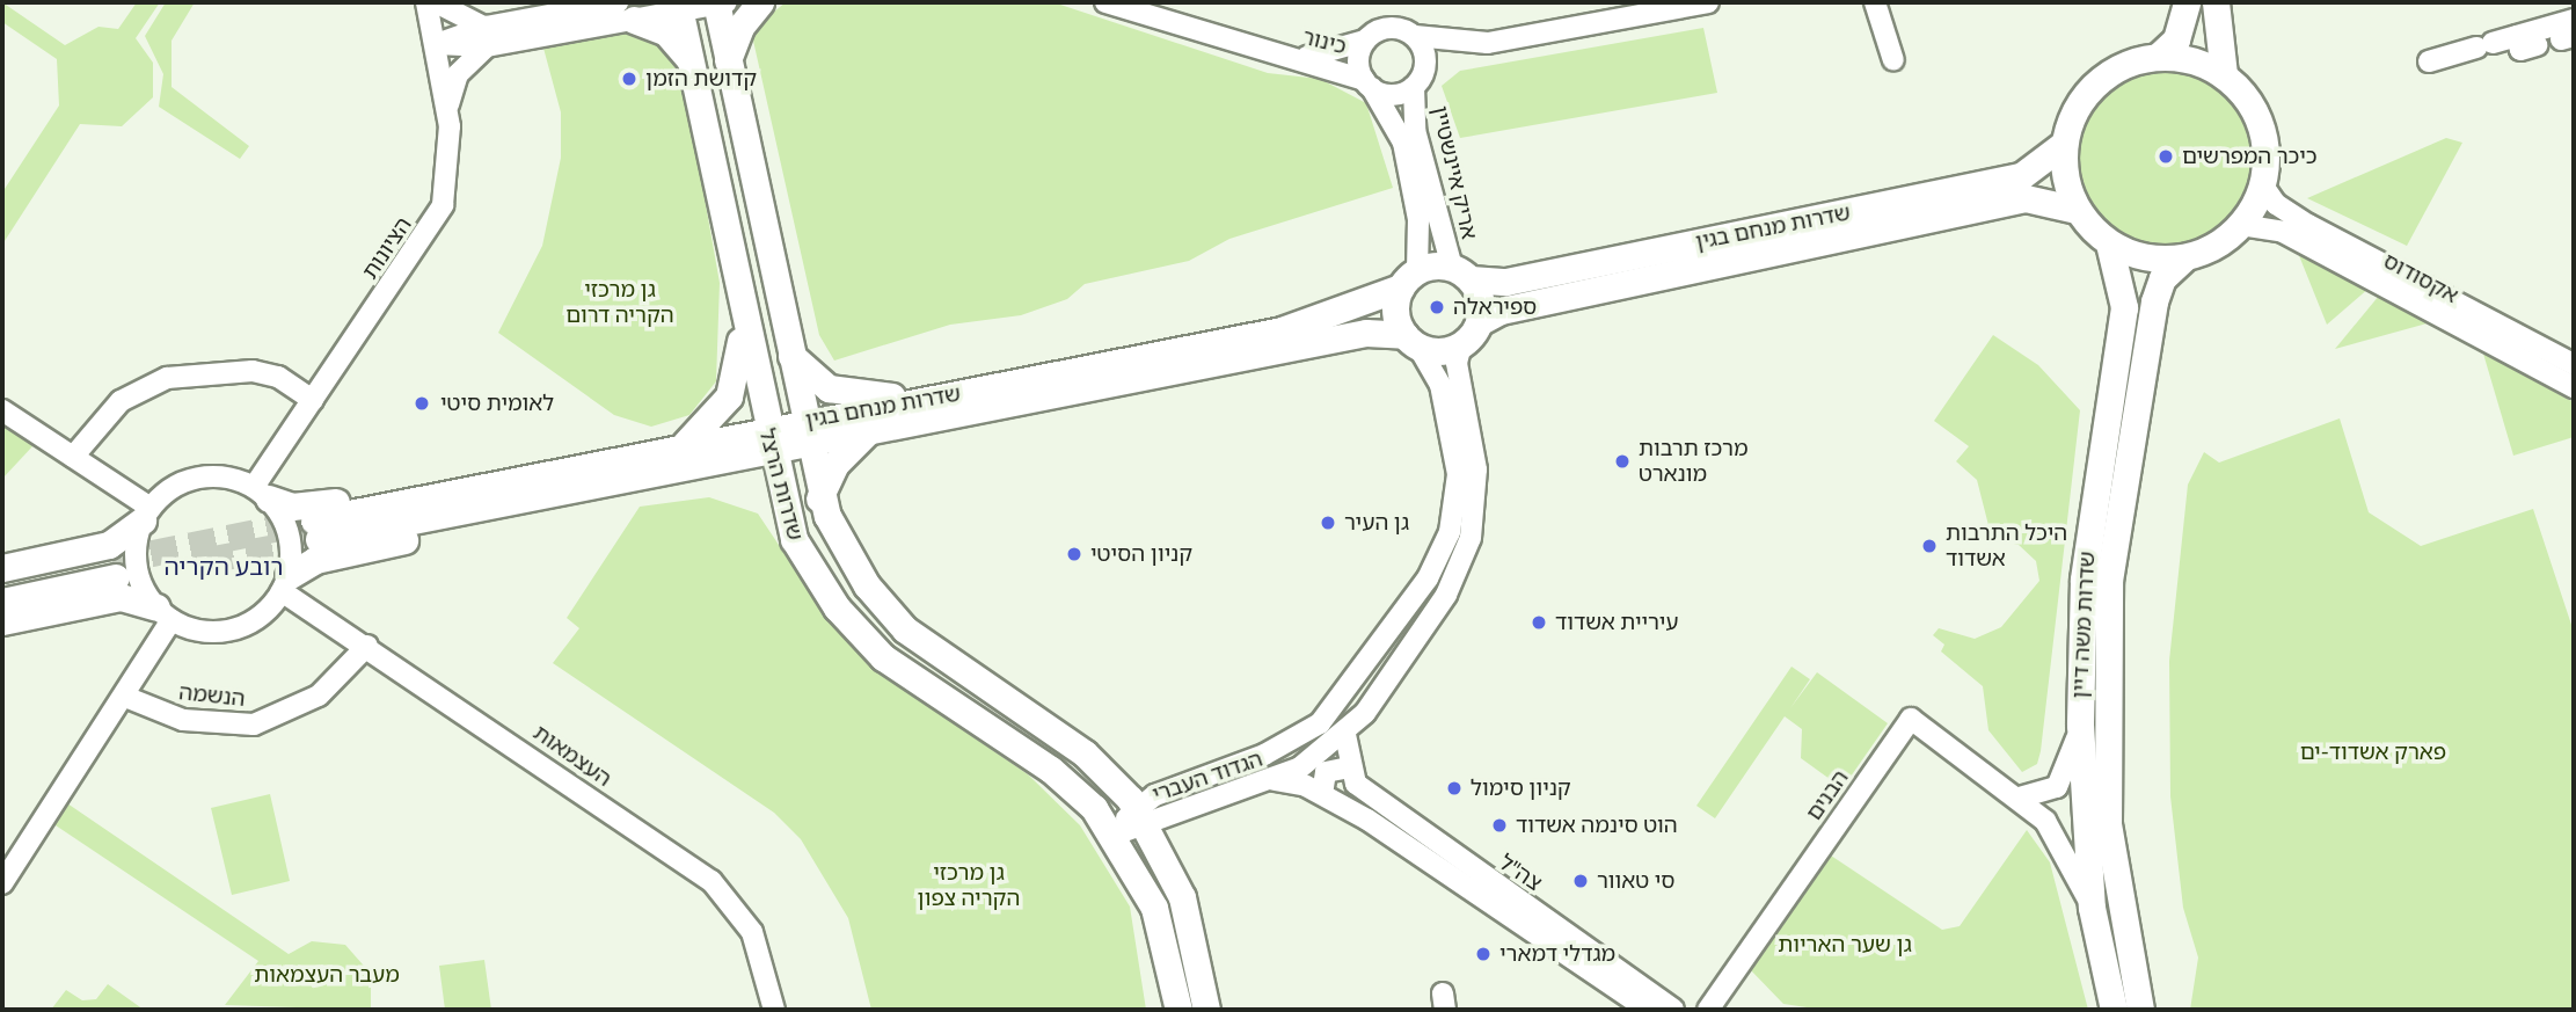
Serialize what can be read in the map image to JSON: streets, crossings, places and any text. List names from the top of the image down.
{
  "streets": {
    "main road": ["שדרות מנחם בגין", "שדרות הרצל", "שדרות משה דיין"],
    "street": [
      "כינור",
      "אריק איינשטיין",
      "הציונות",
      "אקסודוס",
      "הנשמה",
      "העצמאות",
      "הגדוד העברי",
      "הבנים",
      "צה\"ל"
    ]
  },
  "crossings": [
    ["כינור", "אריק איינשטיין"],
    ["אריק איינשטיין", "שדרות מנחם בגין"],
    ["אריק איינשטיין", "הגדוד העברי"],
    ["שדרות מנחם בגין", "אקסודוס"],
    ["שדרות מנחם בגין", "שדרות הרצל"],
    ["שדרות מנחם בגין", "שדרות משה דיין"],
    ["שדרות מנחם בגין", "הגדוד העברי"],
    ["הציונות", "העצמאות"],
    ["אקסודוס", "שדרות משה דיין"],
    ["שדרות הרצל", "הגדוד העברי"],
    ["שדרות משה דיין", "הבנים"],
    ["הנשמה", "העצמאות"],
    ["הגדוד העברי", "צה\"ל"]
  ],
  "districts": ["רובע הקריה"],
  "parks": [
    "גן מרכזי הקריה דרום",
    "פארק אשדוד-ים",
    "גן מרכזי הקריה צפון",
    "גן שער האריות",
    "מעבר העצמאות"
  ],
  "places": [
    "קדושת הזמן",
    "כיכר המפרשים",
    "ספיראלה",
    "לאומית סיטי",
    "מרכז תרבות מונארט",
    "גן העיר",
    "היכל התרבות אשדוד",
    "קניון הסיטי",
    "עיריית אשדוד",
    "קניון סימול",
    "הוט סינמה אשדוד",
    "סי טאוור",
    "מגדלי דמארי"
  ]
}
